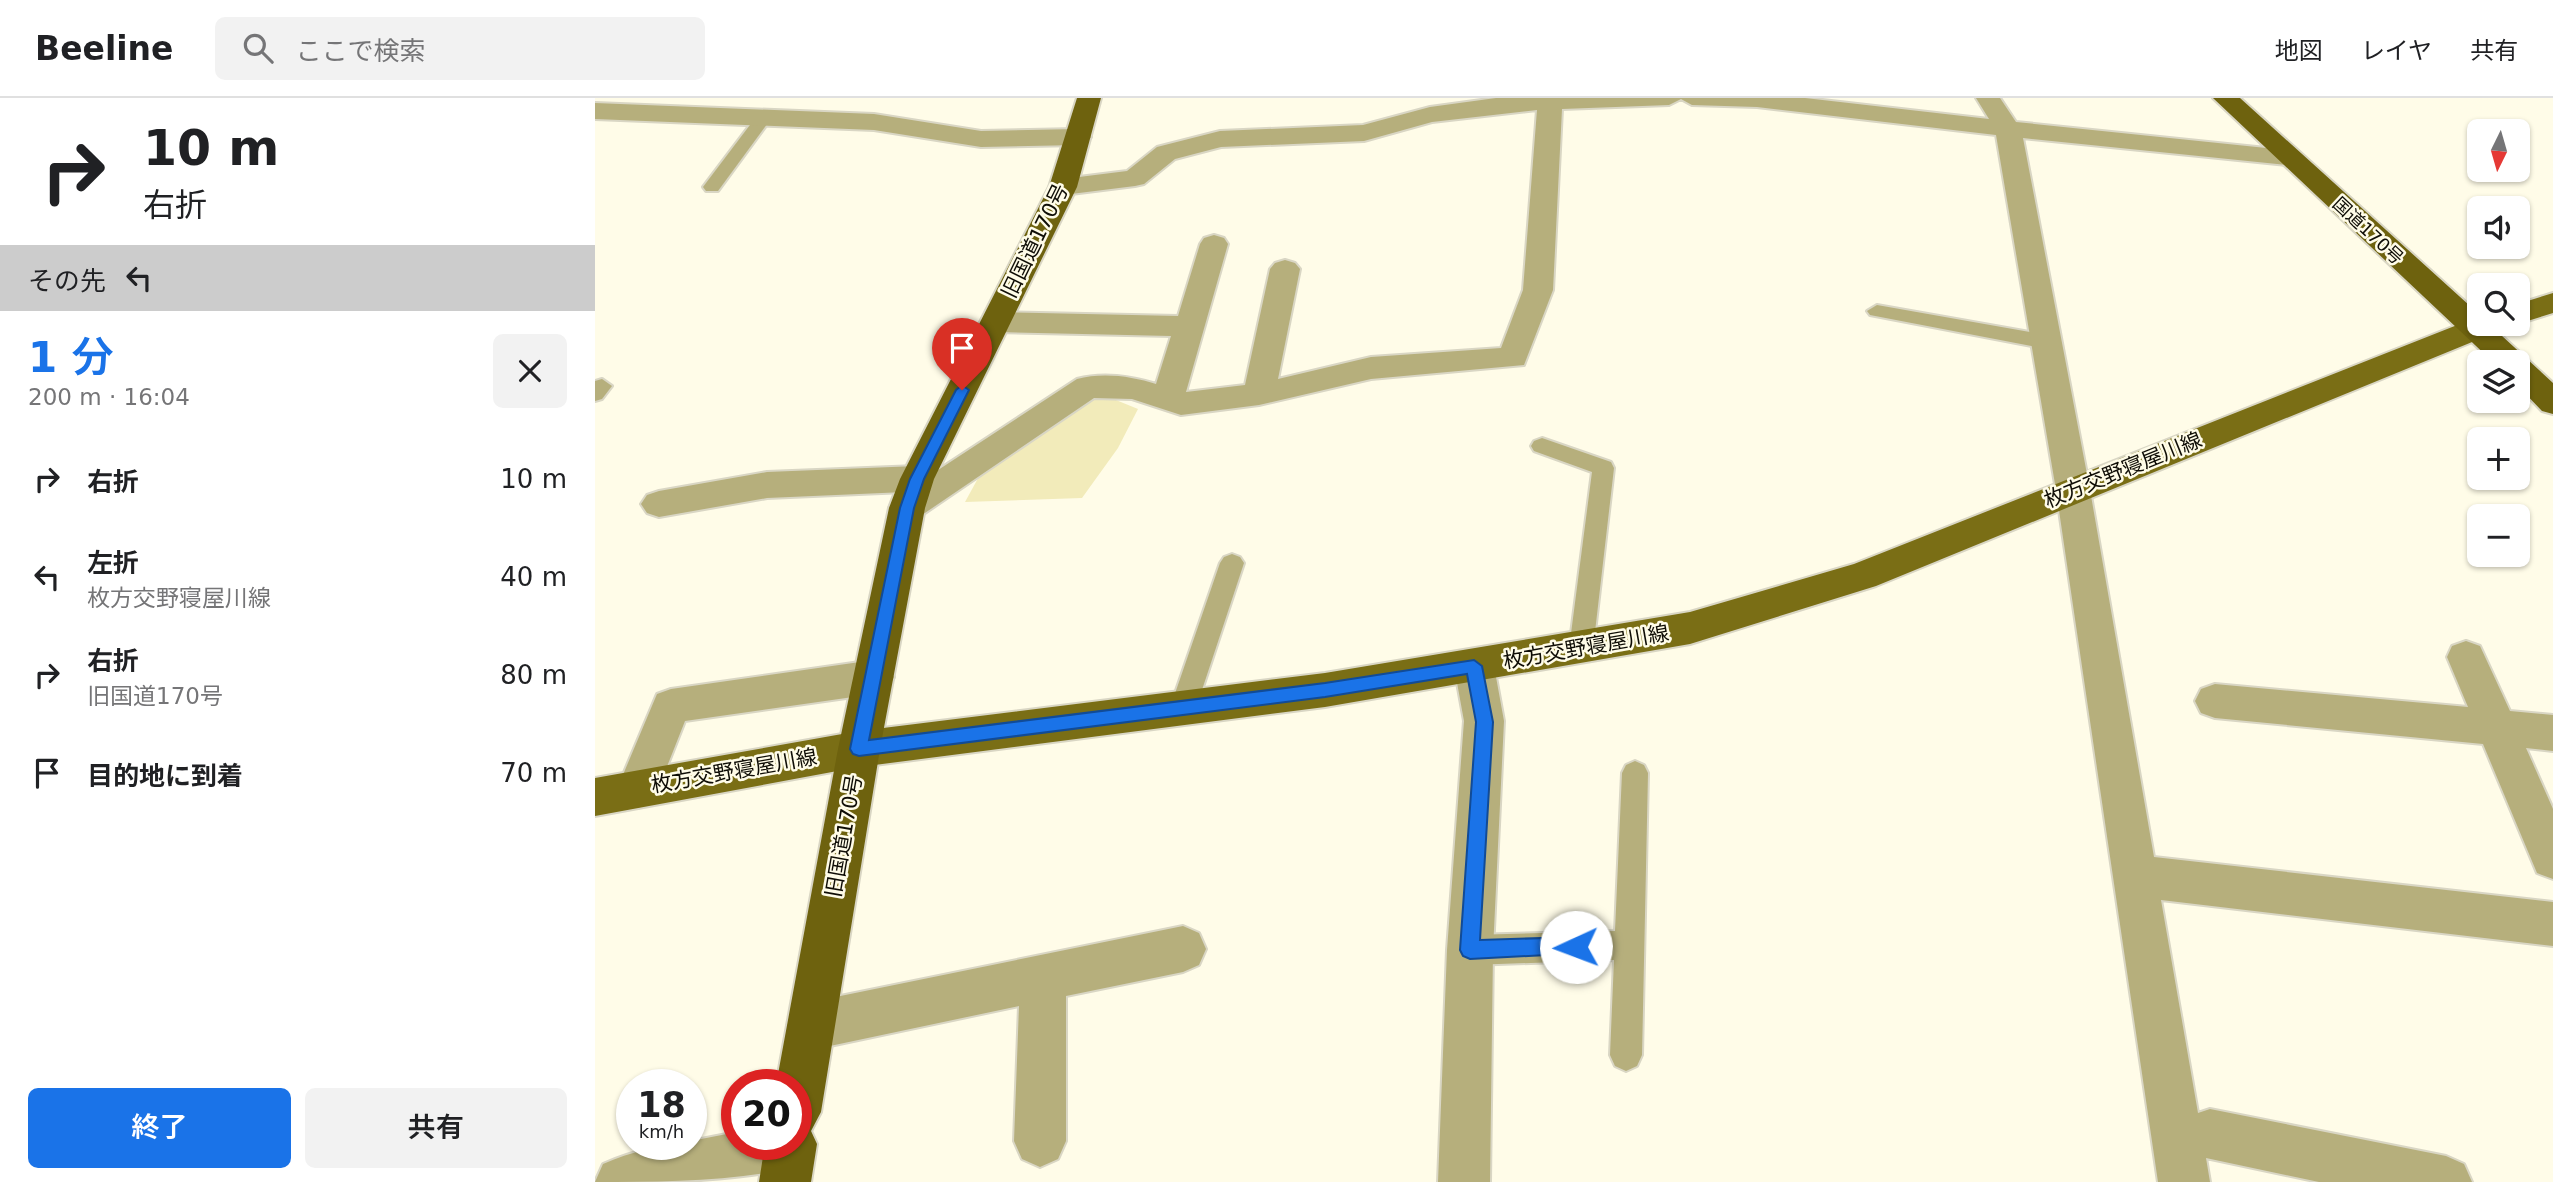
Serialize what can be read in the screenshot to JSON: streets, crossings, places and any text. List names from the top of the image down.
{
  "streets": {
    "highway": ["国道170号", "旧国道170号"],
    "main road": ["枚方交野寝屋川線"]
  },
  "crossings": [
    ["旧国道170号", "枚方交野寝屋川線"]
  ],
  "north": "bottom",
  "page": {
    "header": "Beeline",
    "search": "ここで検索",
    "nav": ["地図", "レイヤ", "共有"],
    "turn": ["10 m", "右折"],
    "map_buttons": ["+", "−"],
    "then": "その先",
    "heading": ["1 分", "200 m · 16:04"],
    "list": [
      {
        "name": "右折",
        "value": "10 m"
      },
      {
        "name": "左折",
        "note": "枚方交野寝屋川線",
        "value": "40 m"
      },
      {
        "name": "右折",
        "note": "旧国道170号",
        "value": "80 m"
      },
      {
        "name": "目的地に到着",
        "value": "70 m"
      }
    ],
    "speed": "18 km/h",
    "limit": "20",
    "buttons": ["終了", "共有"]
  }
}
